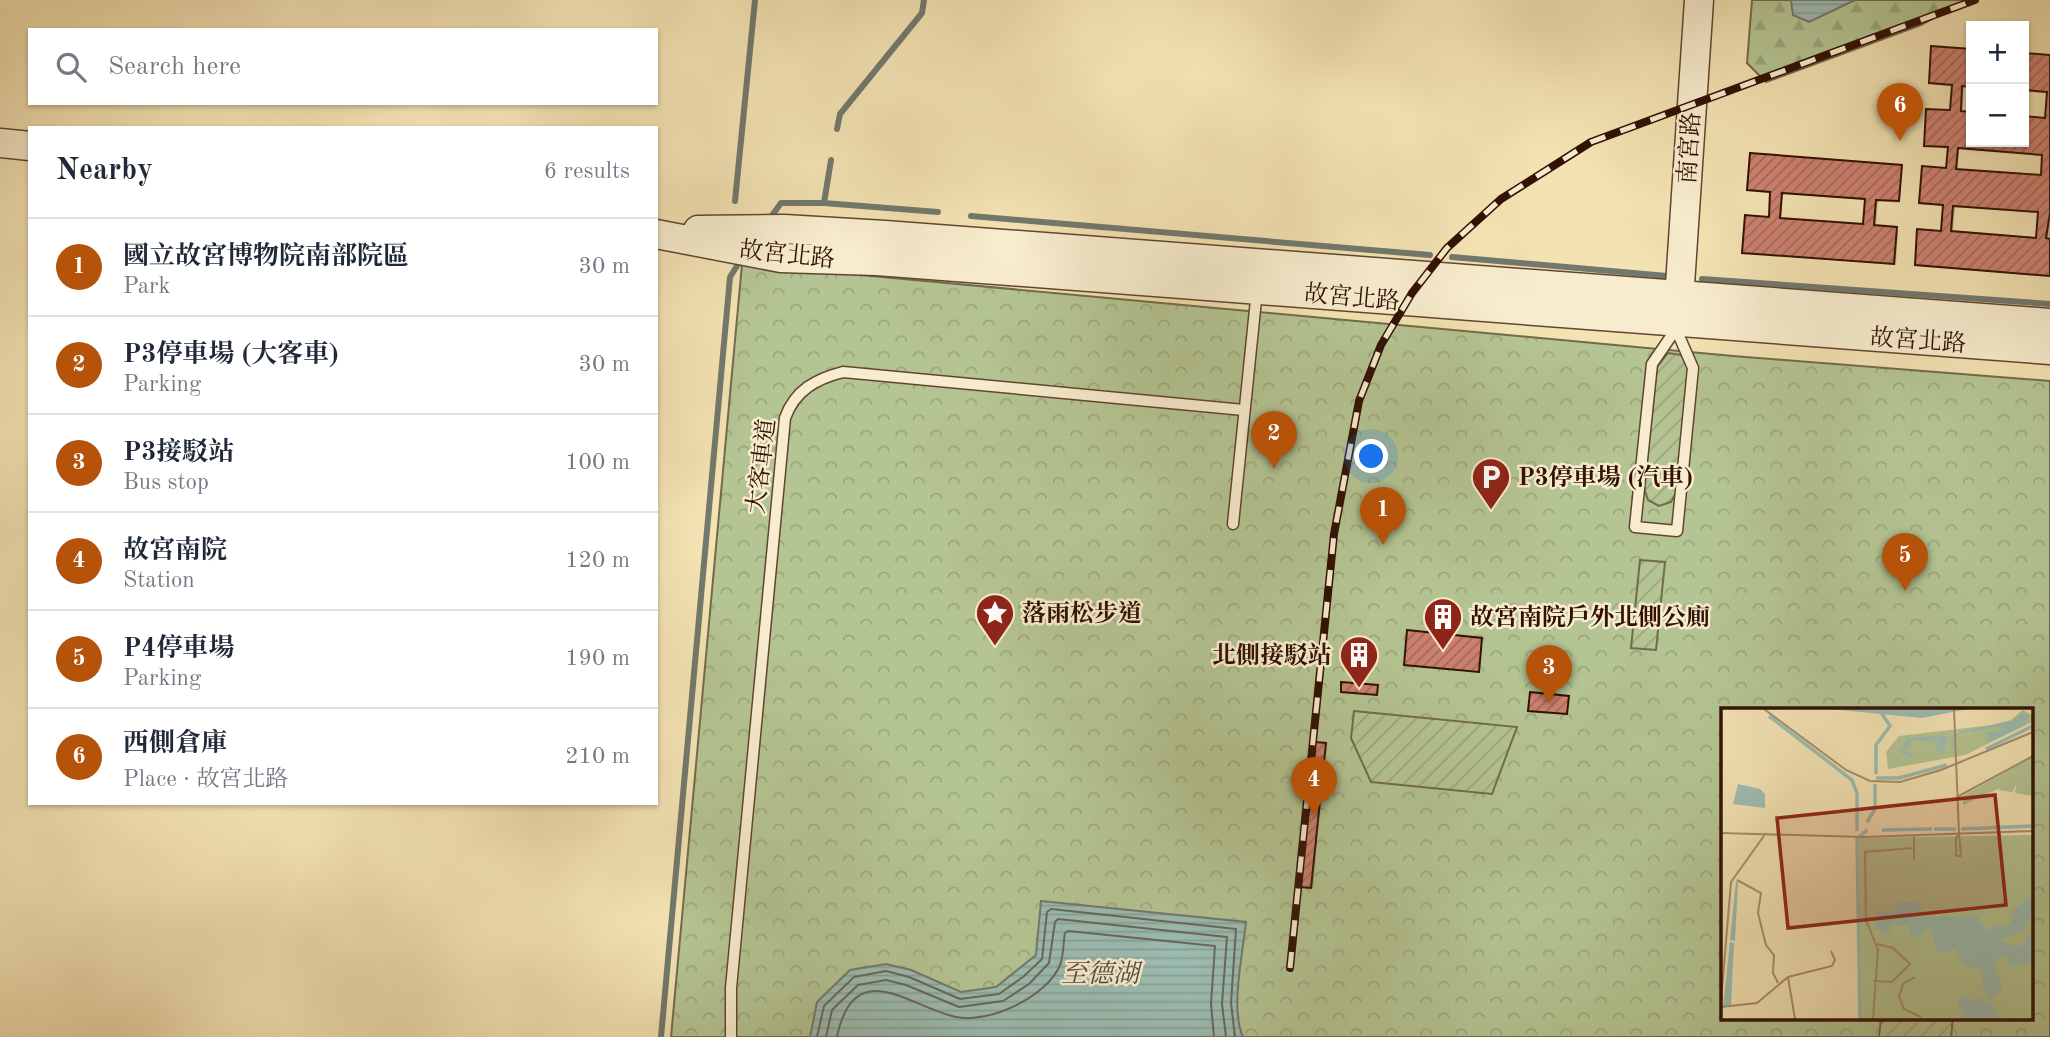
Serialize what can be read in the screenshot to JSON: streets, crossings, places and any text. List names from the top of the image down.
{
  "streets": {
    "street": ["南宮路", "故宮北路"],
    "lane": ["大客車道"]
  },
  "crossings": [
    ["南宮路", "故宮北路"]
  ],
  "water": ["至德湖"],
  "places": {
    "parking": ["P3停車場 (汽車)"],
    "place": ["落雨松步道"],
    "building": ["故宮南院戶外北側公廁", "北側接駁站"]
  },
  "page": {
    "map_buttons": ["+", "−"],
    "search": "Search here",
    "pins": [
      "6",
      "2",
      "1",
      "5",
      "3",
      "4"
    ],
    "heading": ["Nearby", "6 results"],
    "list": [
      {
        "mark": "1",
        "name": "國立故宮博物院南部院區",
        "note": "Park",
        "value": "30 m"
      },
      {
        "mark": "2",
        "name": "P3停車場 (大客車)",
        "note": "Parking",
        "value": "30 m"
      },
      {
        "mark": "3",
        "name": "P3接駁站",
        "note": "Bus stop",
        "value": "100 m"
      },
      {
        "mark": "4",
        "name": "故宮南院",
        "note": "Station",
        "value": "120 m"
      },
      {
        "mark": "5",
        "name": "P4停車場",
        "note": "Parking",
        "value": "190 m"
      },
      {
        "mark": "6",
        "name": "西側倉庫",
        "note": "Place · 故宮北路",
        "value": "210 m"
      }
    ]
  }
}
